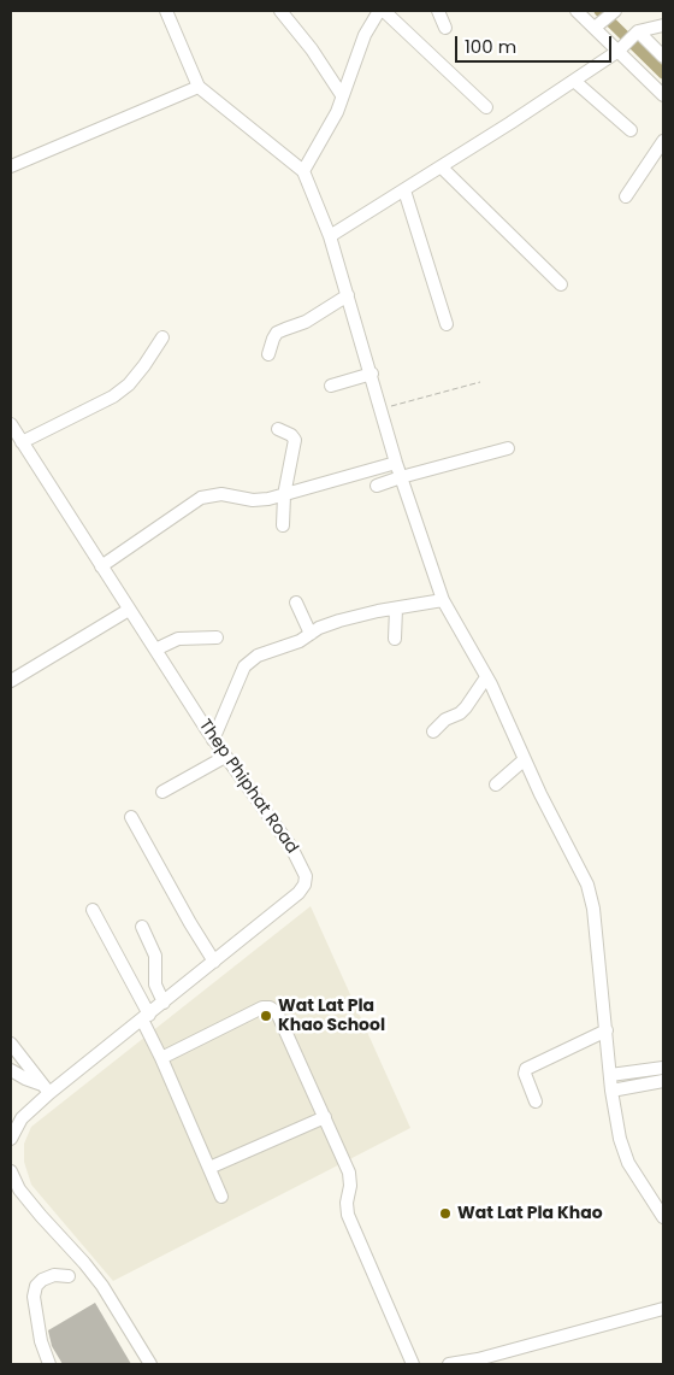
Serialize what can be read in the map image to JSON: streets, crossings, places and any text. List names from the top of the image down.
{
  "streets": {
    "street": ["Thep Phiphat Road"]
  },
  "places": ["Wat Lat Pla Khao School", "Wat Lat Pla Khao"],
  "scale_bar": "100 m"
}
